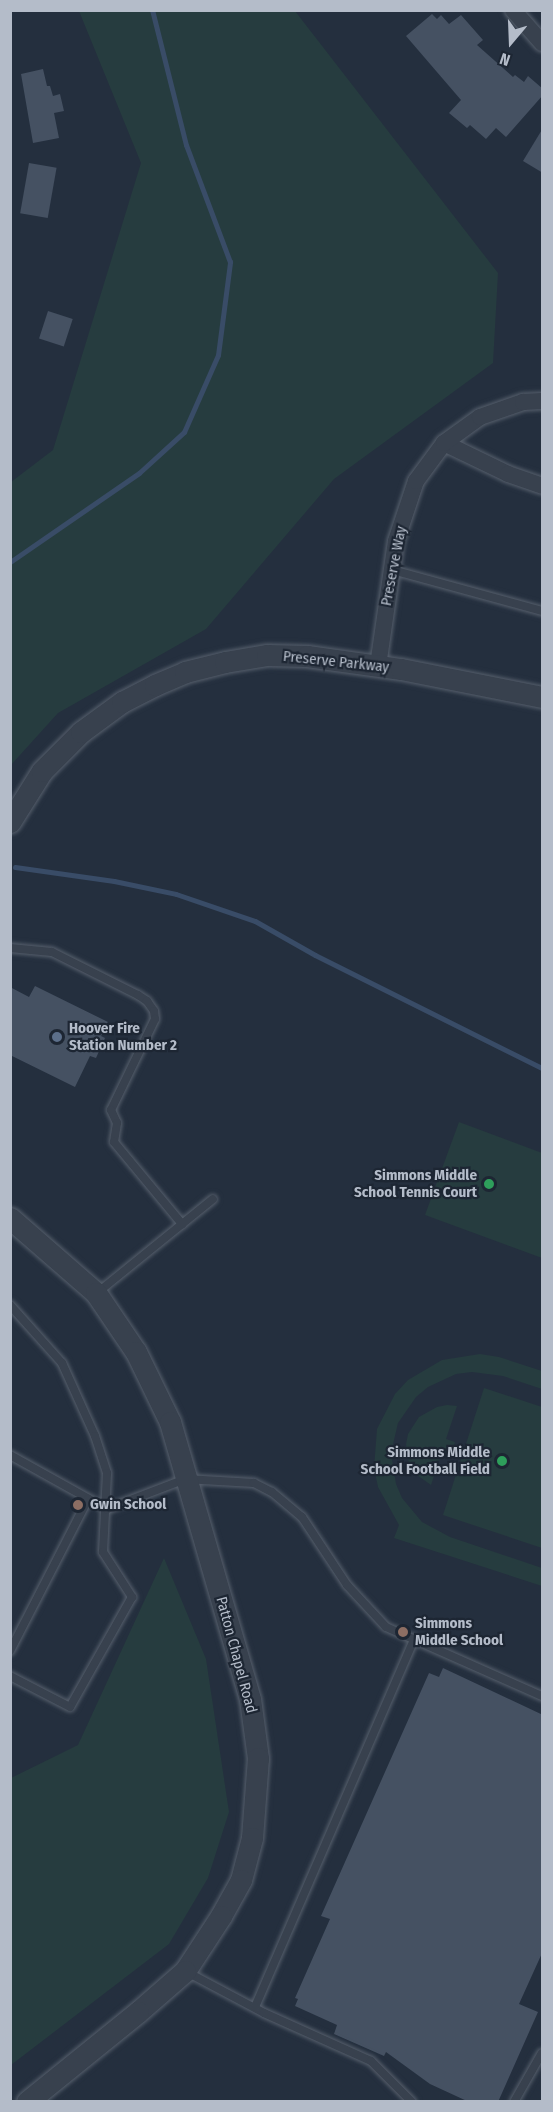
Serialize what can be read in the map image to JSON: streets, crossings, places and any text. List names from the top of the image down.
{
  "streets": {
    "street": ["Preserve Way", "Preserve Parkway", "Patton Chapel Road"]
  },
  "crossings": [
    ["Preserve Way", "Preserve Parkway"]
  ],
  "places": [
    "Hoover Fire Station Number 2",
    "Simmons Middle School Tennis Court",
    "Simmons Middle School Football Field",
    "Gwin School",
    "Simmons Middle School"
  ],
  "north": "bottom"
}
